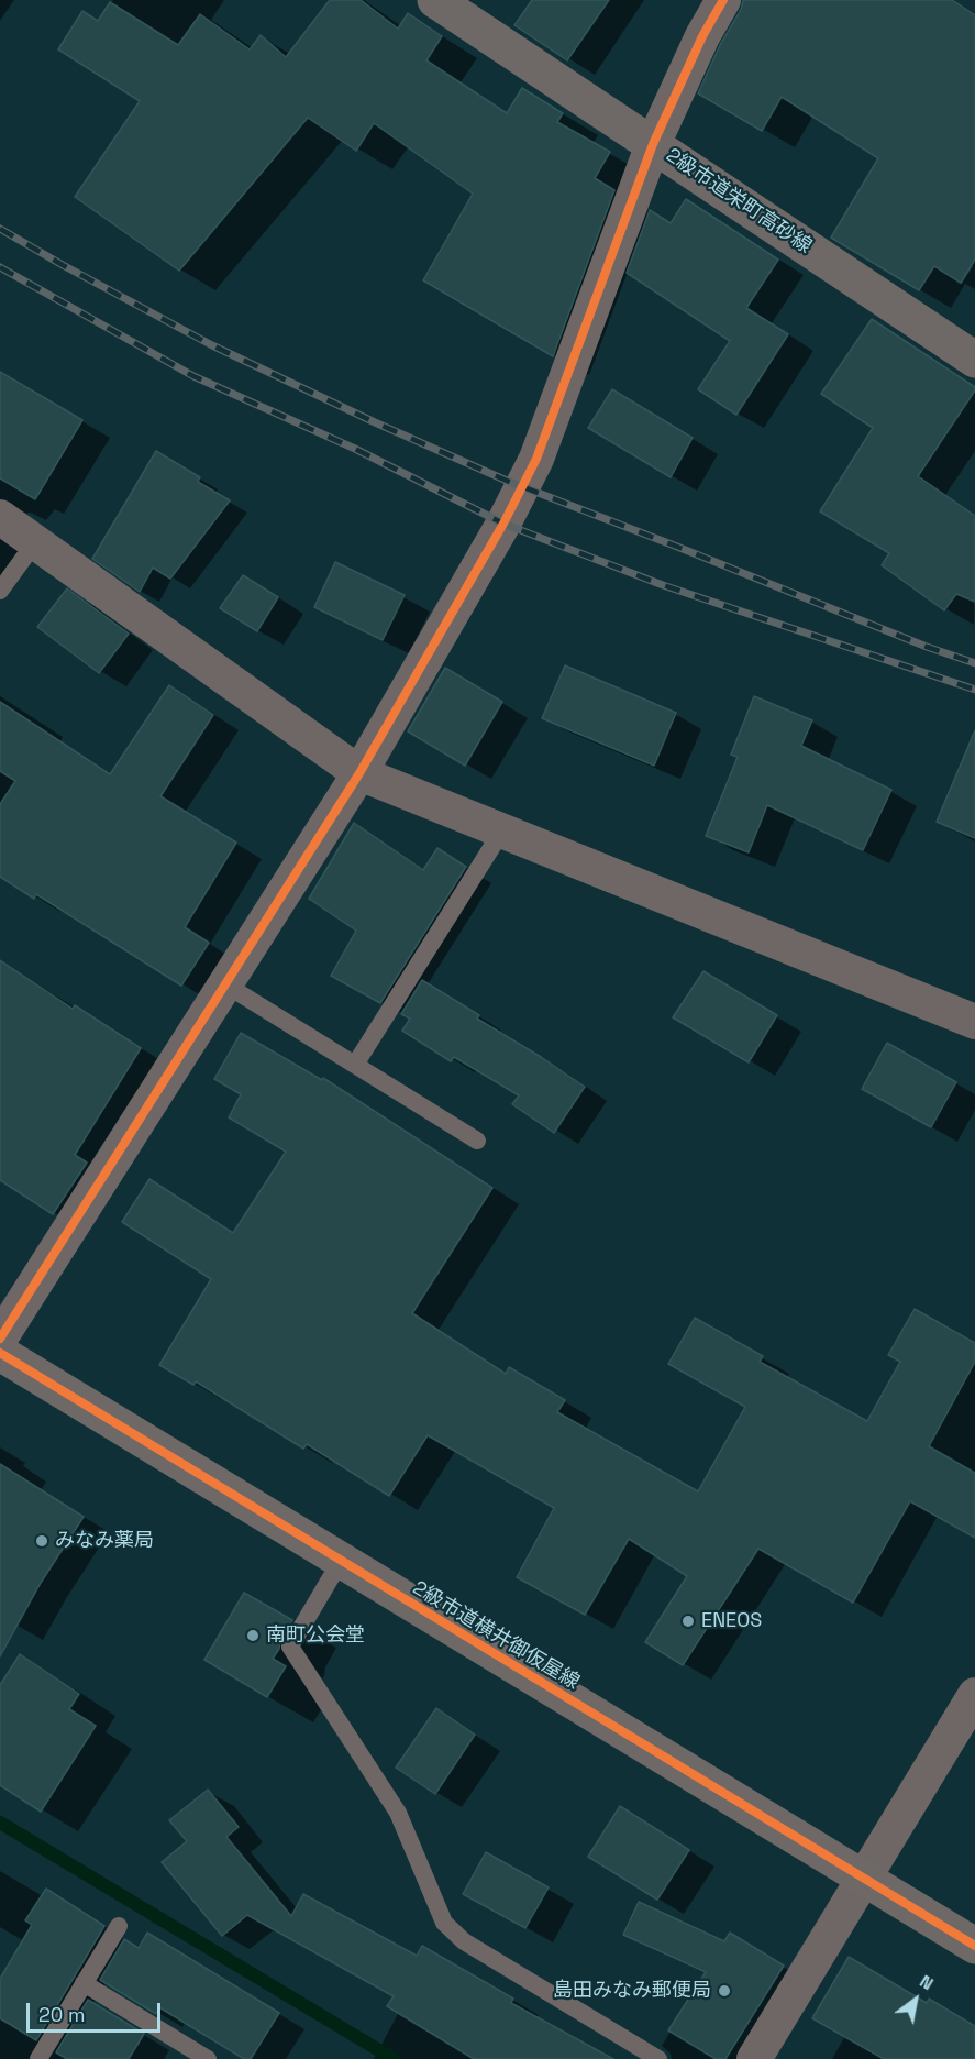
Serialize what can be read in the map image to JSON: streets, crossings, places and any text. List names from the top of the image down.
{
  "streets": {
    "street": ["2級市道栄町高砂線", "2級市道横井御仮屋線"]
  },
  "places": [
    "みなみ薬局",
    "ENEOS",
    "南町公会堂",
    "島田みなみ郵便局"
  ],
  "scale_bar": "20 m",
  "north": "top right"
}
